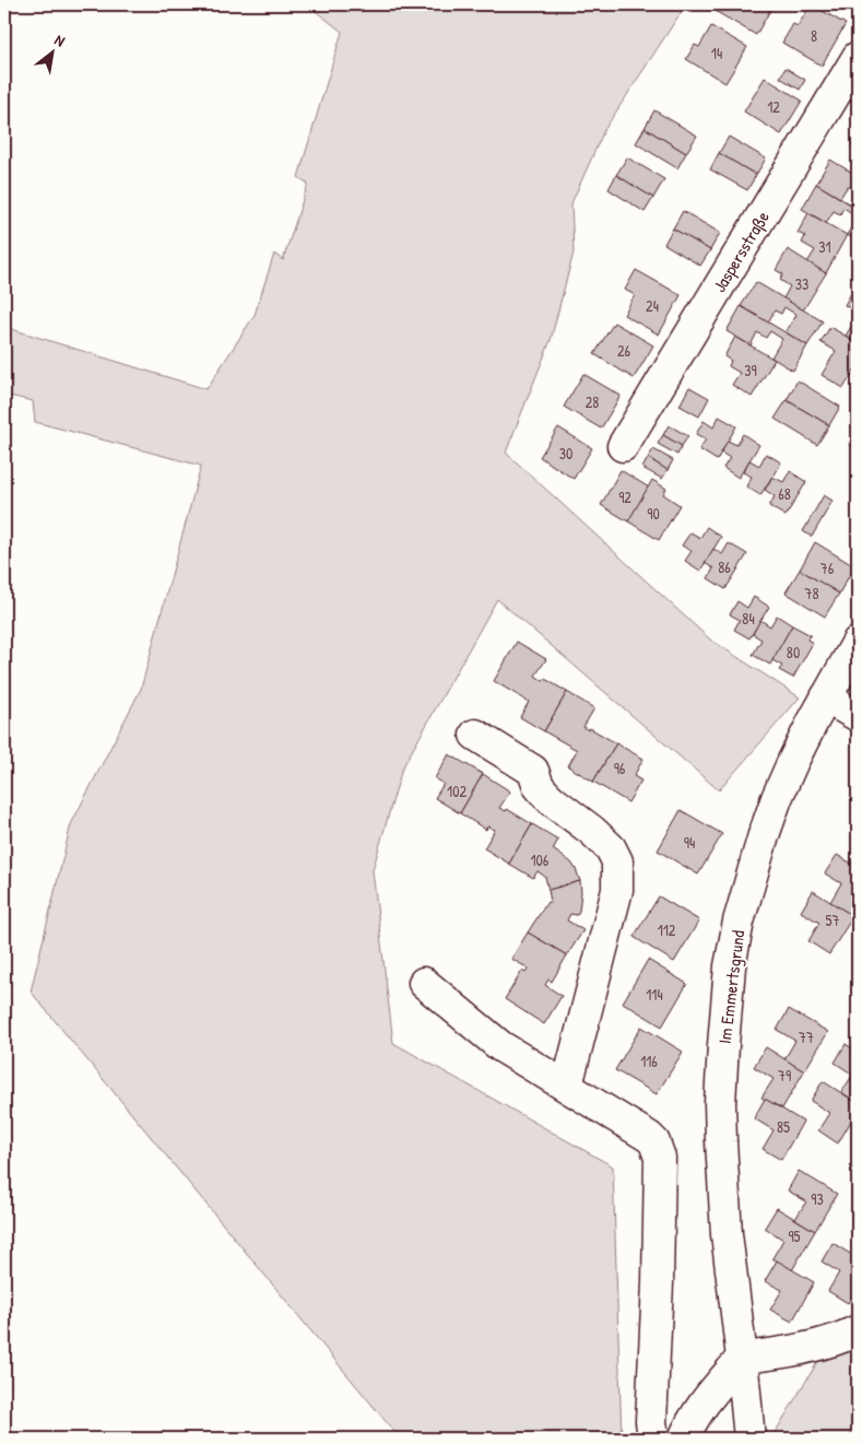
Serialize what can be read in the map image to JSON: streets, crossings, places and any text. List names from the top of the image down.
{
  "streets": {
    "street": ["Jaspersstraße", "Im Emmertsgrund"]
  },
  "house_numbers": [
    "8",
    "14",
    "12",
    "31",
    "33",
    "24",
    "26",
    "39",
    "28",
    "30",
    "68",
    "92",
    "90",
    "86",
    "76",
    "78",
    "84",
    "80",
    "96",
    "102",
    "94",
    "106",
    "57",
    "112",
    "114",
    "77",
    "116",
    "79",
    "85",
    "93",
    "95"
  ],
  "north": "top right"
}
